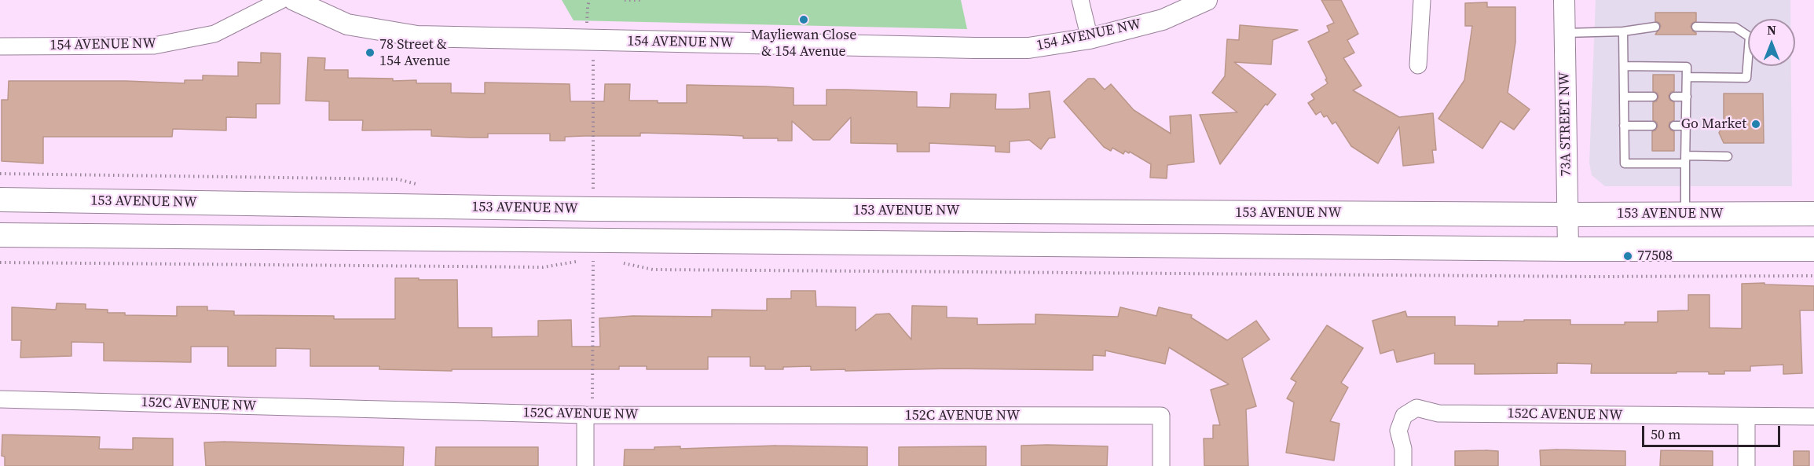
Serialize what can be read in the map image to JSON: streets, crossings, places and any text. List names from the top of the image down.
{
  "streets": {
    "main road": ["153 AVENUE NW"],
    "street": ["154 AVENUE NW", "73A STREET NW", "152C AVENUE NW"]
  },
  "crossings": [
    ["73A STREET NW", "153 AVENUE NW"]
  ],
  "places": [
    "Mayliewan Close & 154 Avenue",
    "78 Street & 154 Avenue",
    "Go Market",
    "77508"
  ],
  "scale_bar": "50 m",
  "north": "top"
}
